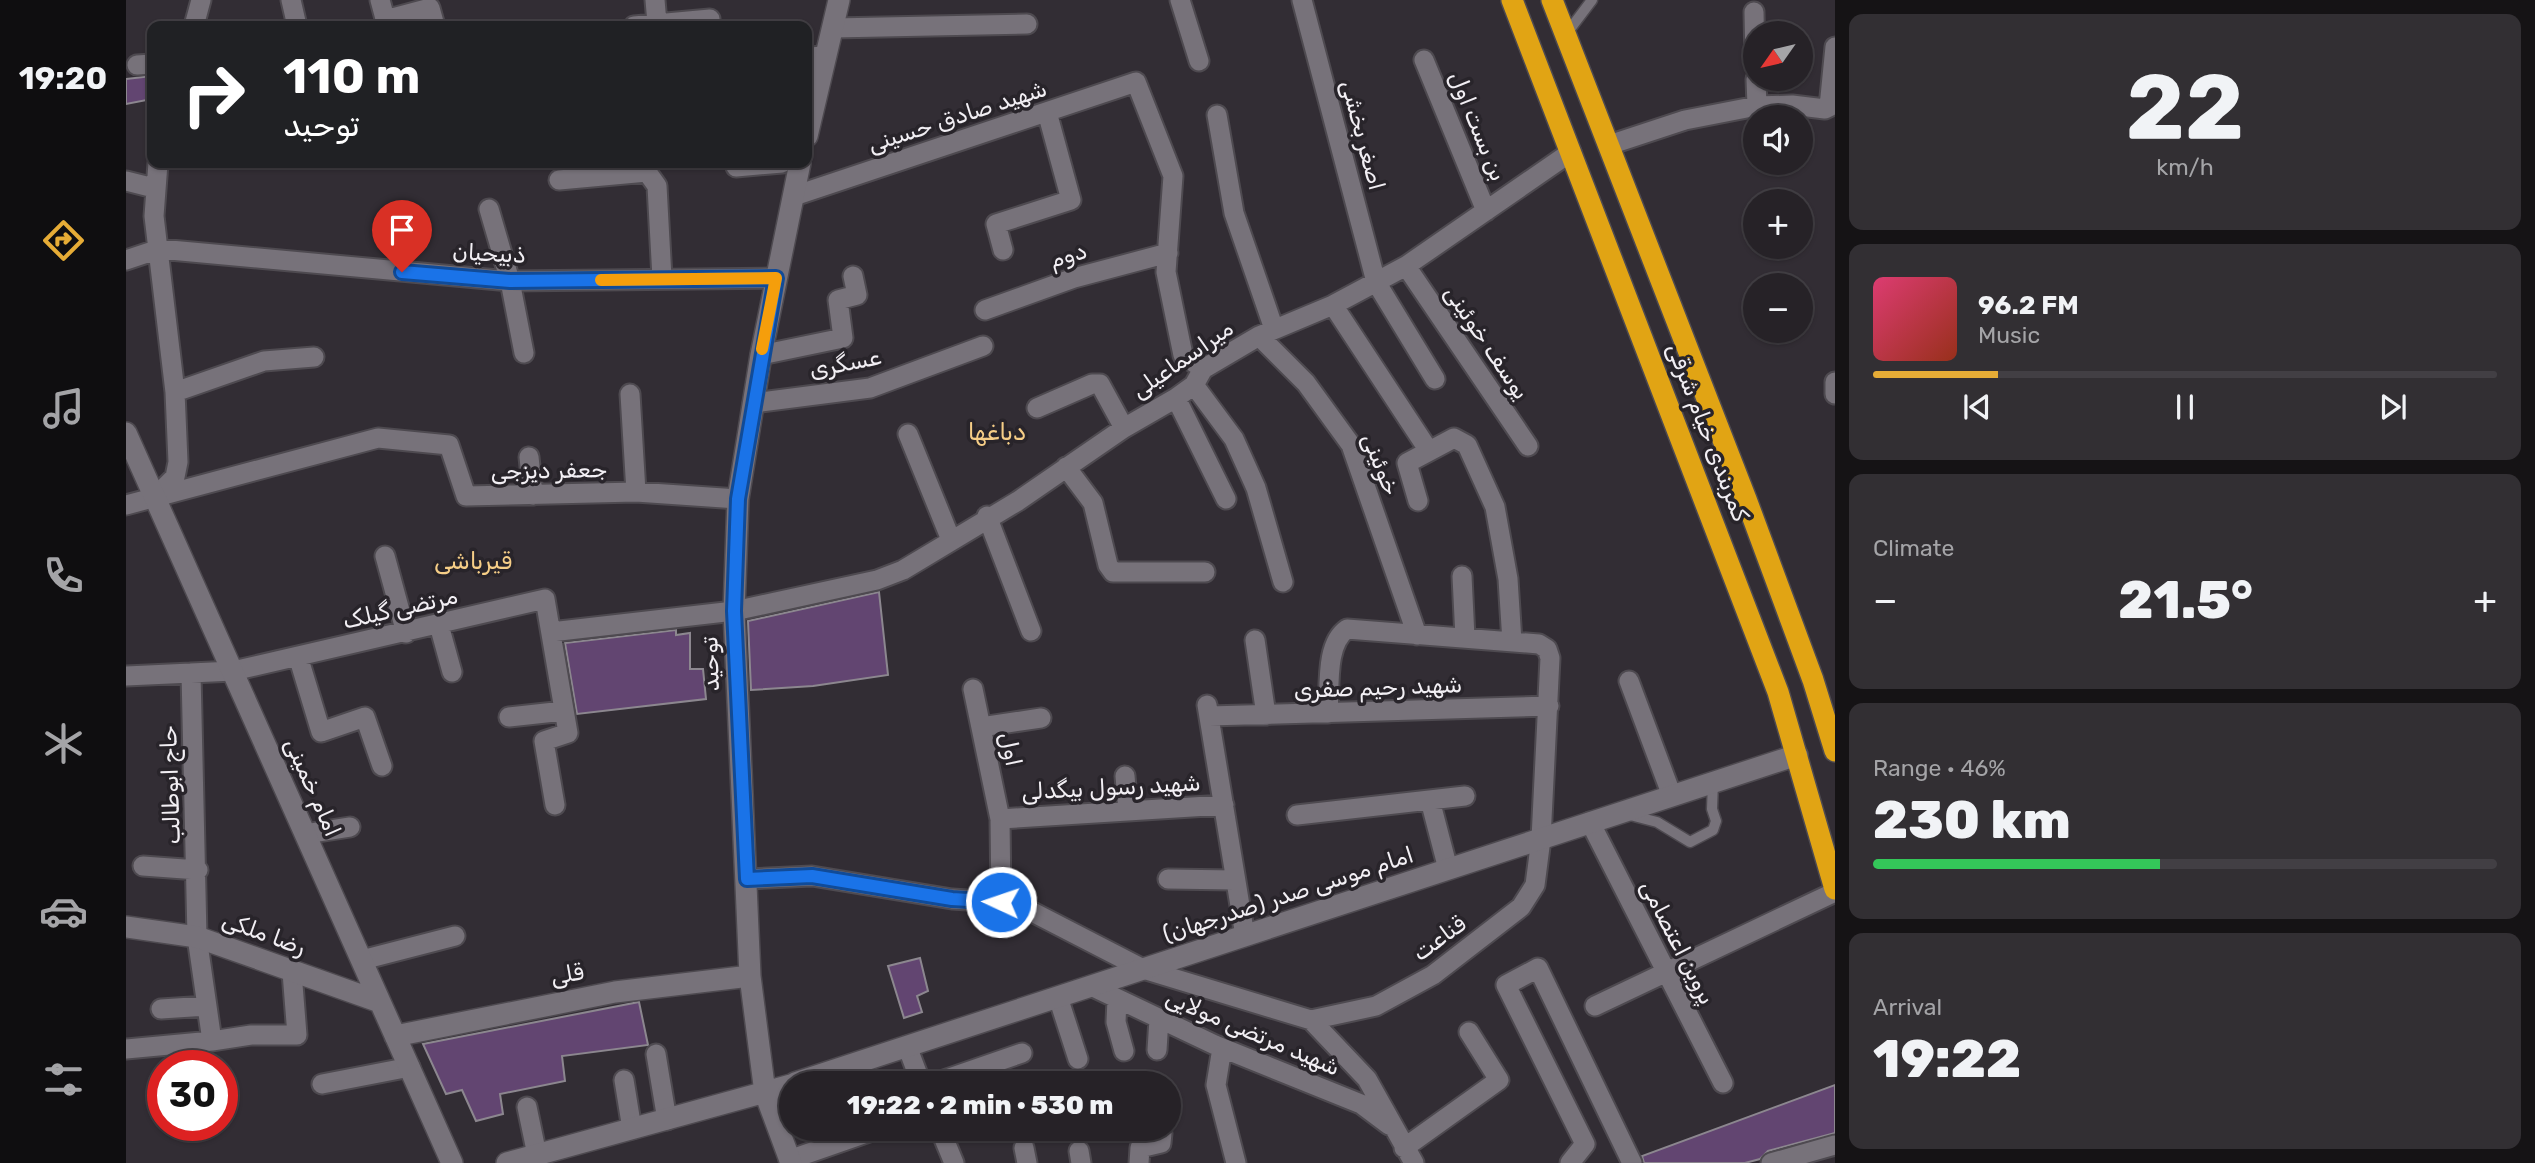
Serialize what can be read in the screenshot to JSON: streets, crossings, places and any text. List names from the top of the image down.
{
  "streets": {
    "highway": ["کمربندی خیام شرقی"],
    "main road": [
      "توحید",
      "امام خمینی",
      "(صدرجهان) امام موسی صدر",
      "رضا ملکی",
      "قلی"
    ],
    "street": [
      "شهید صادق حسینی",
      "بن بست اول",
      "اصغر بخشی",
      "ذبیحیان",
      "دوم",
      "یوسف خوئینی",
      "میراسماعیلی",
      "عسگری",
      "خوئینی",
      "جعفر دیزجی",
      "مرتضی گیلک",
      "شهید رحیم صفری",
      "اول",
      "حاج ابوطالب",
      "شهید رسول بیگدلی",
      "قناعت",
      "پروین اعتصامی",
      "شهید مرتضی مولایی"
    ]
  },
  "crossings": [
    ["شهید صادق حسینی", "دوم"],
    ["شهید صادق حسینی", "توحید"],
    ["بن بست اول", "میراسماعیلی"],
    ["اصغر بخشی", "میراسماعیلی"],
    ["ذبیحیان", "توحید"],
    ["یوسف خوئینی", "میراسماعیلی"],
    ["میراسماعیلی", "کمربندی خیام شرقی"],
    ["میراسماعیلی", "خوئینی"],
    ["میراسماعیلی", "مرتضی گیلک"],
    ["میراسماعیلی", "توحید"],
    ["عسگری", "توحید"],
    ["کمربندی خیام شرقی", "(صدرجهان) امام موسی صدر"],
    ["جعفر دیزجی", "توحید"],
    ["جعفر دیزجی", "امام خمینی"],
    ["مرتضی گیلک", "امام خمینی"],
    ["توحید", "(صدرجهان) امام موسی صدر"],
    ["توحید", "قلی"],
    ["شهید رحیم صفری", "شهید رسول بیگدلی"],
    ["شهید رحیم صفری", "قناعت"],
    ["اول", "شهید رسول بیگدلی"],
    ["حاج ابوطالب", "رضا ملکی"],
    ["امام خمینی", "رضا ملکی"],
    ["امام خمینی", "قلی"],
    ["(صدرجهان) امام موسی صدر", "قناعت"],
    ["(صدرجهان) امام موسی صدر", "پروین اعتصامی"],
    ["(صدرجهان) امام موسی صدر", "شهید مرتضی مولایی"]
  ],
  "districts": ["دباغها", "قیرباشی"],
  "north": "bottom left",
  "page": {
    "tabs": "19:20",
    "tile": [
      ["22", "km/h"],
      "Climate",
      ["Range · 46%", "230 km"],
      ["Arrival", "19:22"]
    ],
    "map_buttons": ["+", "−"],
    "turn": ["110 m", "توحید"],
    "song": ["96.2 FM", "Music"],
    "heat": ["−", "21.5°", "+"],
    "limit": "30",
    "trip": "19:22 · 2 min · 530 m"
  }
}
